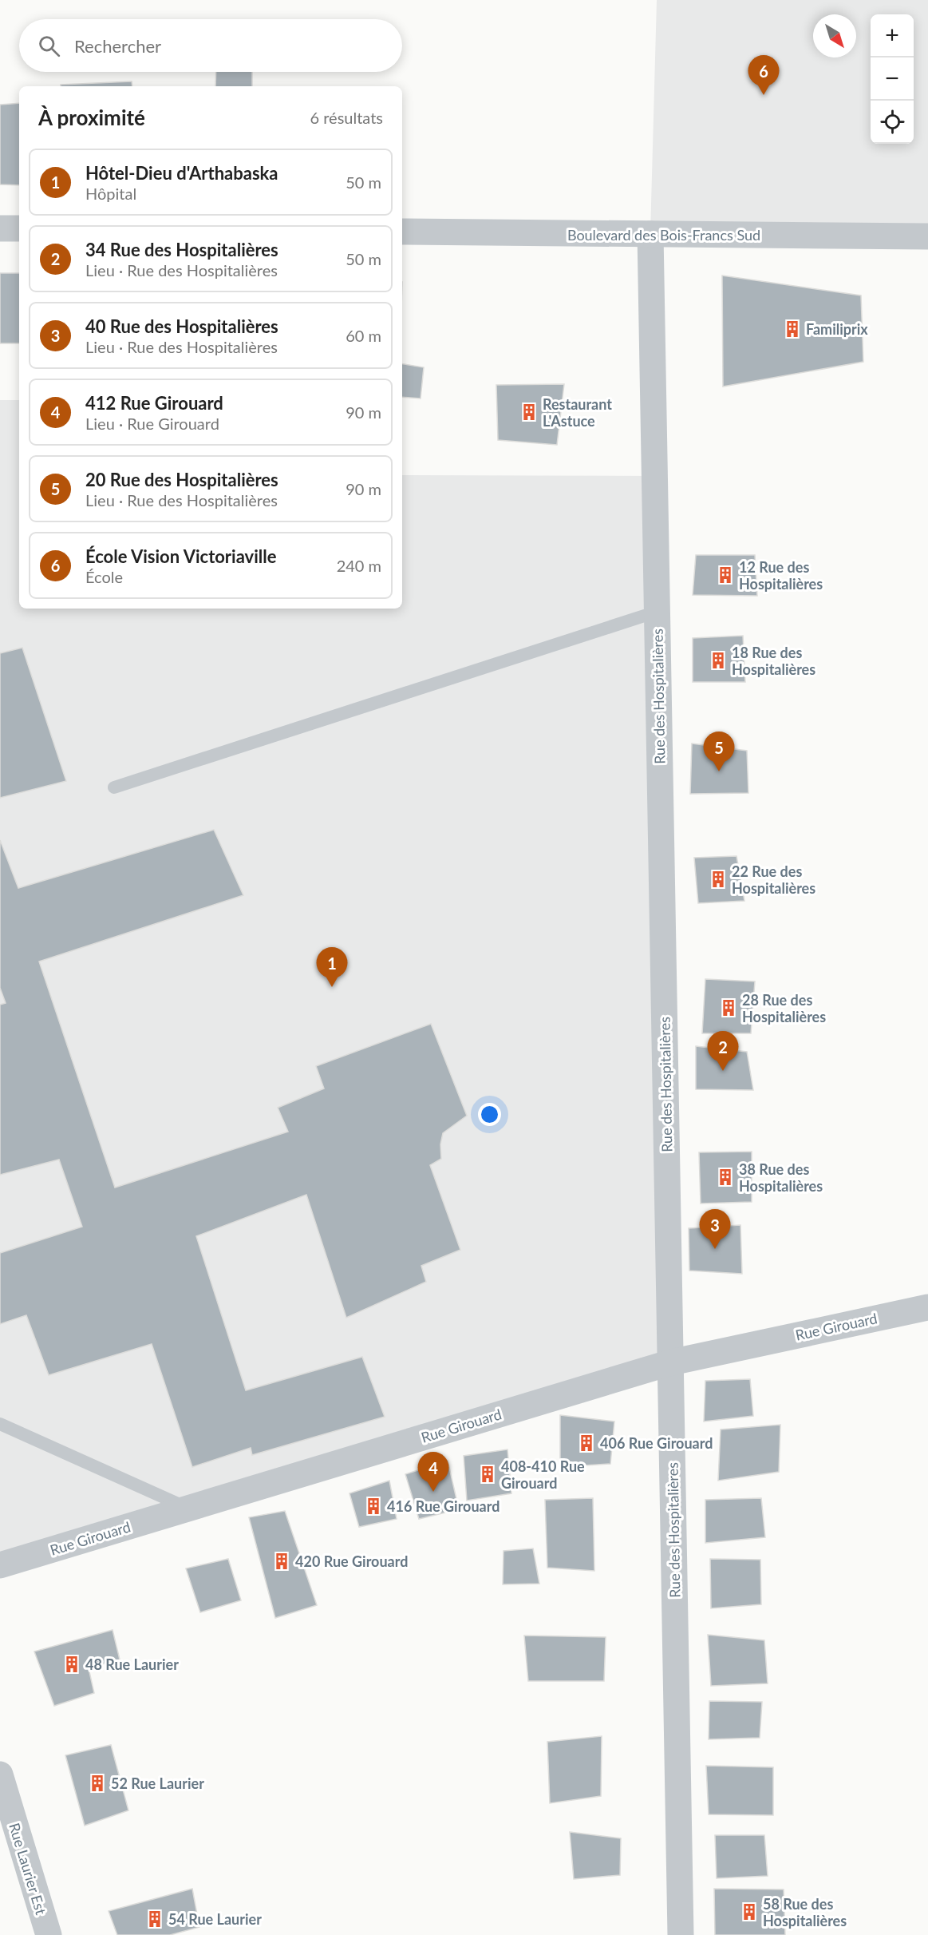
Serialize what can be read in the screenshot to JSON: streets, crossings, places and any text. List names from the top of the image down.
{
  "streets": {
    "street": [
      "Boulevard des Bois-Francs Sud",
      "Rue des Hospitalières",
      "Rue Girouard",
      "Rue Laurier Est"
    ]
  },
  "crossings": [
    ["Boulevard des Bois-Francs Sud", "Rue des Hospitalières"],
    ["Rue des Hospitalières", "Rue Girouard"]
  ],
  "places": {
    "building": [
      "Familiprix",
      "Restaurant L'Astuce",
      "12 Rue des Hospitalières",
      "18 Rue des Hospitalières",
      "22 Rue des Hospitalières",
      "28 Rue des Hospitalières",
      "38 Rue des Hospitalières",
      "406 Rue Girouard",
      "408-410 Rue Girouard",
      "416 Rue Girouard",
      "420 Rue Girouard",
      "48 Rue Laurier",
      "52 Rue Laurier",
      "58 Rue des Hospitalières",
      "54 Rue Laurier"
    ]
  },
  "north": "bottom right",
  "page": {
    "map_buttons": ["+", "−"],
    "search": "Rechercher",
    "pins": [
      "6",
      "5",
      "1",
      "2",
      "3",
      "4"
    ],
    "heading": ["À proximité", "6 résultats"],
    "list": [
      {
        "mark": "1",
        "name": "Hôtel-Dieu d'Arthabaska",
        "note": "Hôpital",
        "value": "50 m"
      },
      {
        "mark": "2",
        "name": "34 Rue des Hospitalières",
        "note": "Lieu · Rue des Hospitalières",
        "value": "50 m"
      },
      {
        "mark": "3",
        "name": "40 Rue des Hospitalières",
        "note": "Lieu · Rue des Hospitalières",
        "value": "60 m"
      },
      {
        "mark": "4",
        "name": "412 Rue Girouard",
        "note": "Lieu · Rue Girouard",
        "value": "90 m"
      },
      {
        "mark": "5",
        "name": "20 Rue des Hospitalières",
        "note": "Lieu · Rue des Hospitalières",
        "value": "90 m"
      },
      {
        "mark": "6",
        "name": "École Vision Victoriaville",
        "note": "École",
        "value": "240 m"
      }
    ]
  }
}
